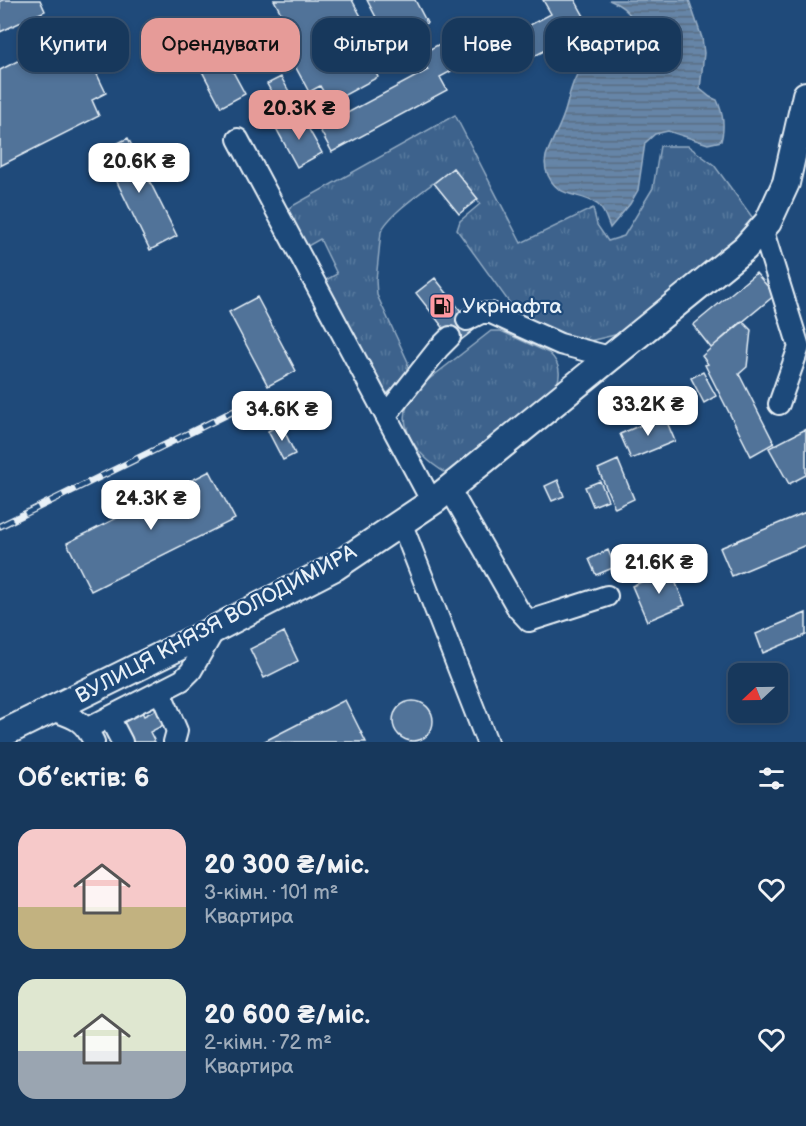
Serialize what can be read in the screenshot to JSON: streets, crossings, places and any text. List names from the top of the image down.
{
  "streets": {
    "main road": ["ВУЛИЦЯ КНЯЗЯ ВОЛОДИМИРА"]
  },
  "places": {
    "fuel station": ["Укрнафта"]
  },
  "north": "left",
  "page": {
    "chip": [
      "Купити",
      "Орендувати",
      "Фільтри",
      "Нове",
      "Квартира"
    ],
    "price": [
      "20.3K ₴",
      "20.6K ₴",
      "33.2K ₴",
      "34.6K ₴",
      "24.3K ₴",
      "21.6K ₴"
    ],
    "heading": "Об’єктів: 6",
    "list": [
      {
        "name": "20 300 ₴/міс.",
        "note": "3-кімн. · 101 m² · Квартира"
      },
      {
        "name": "20 600 ₴/міс.",
        "note": "2-кімн. · 72 m² · Квартира"
      }
    ]
  }
}
